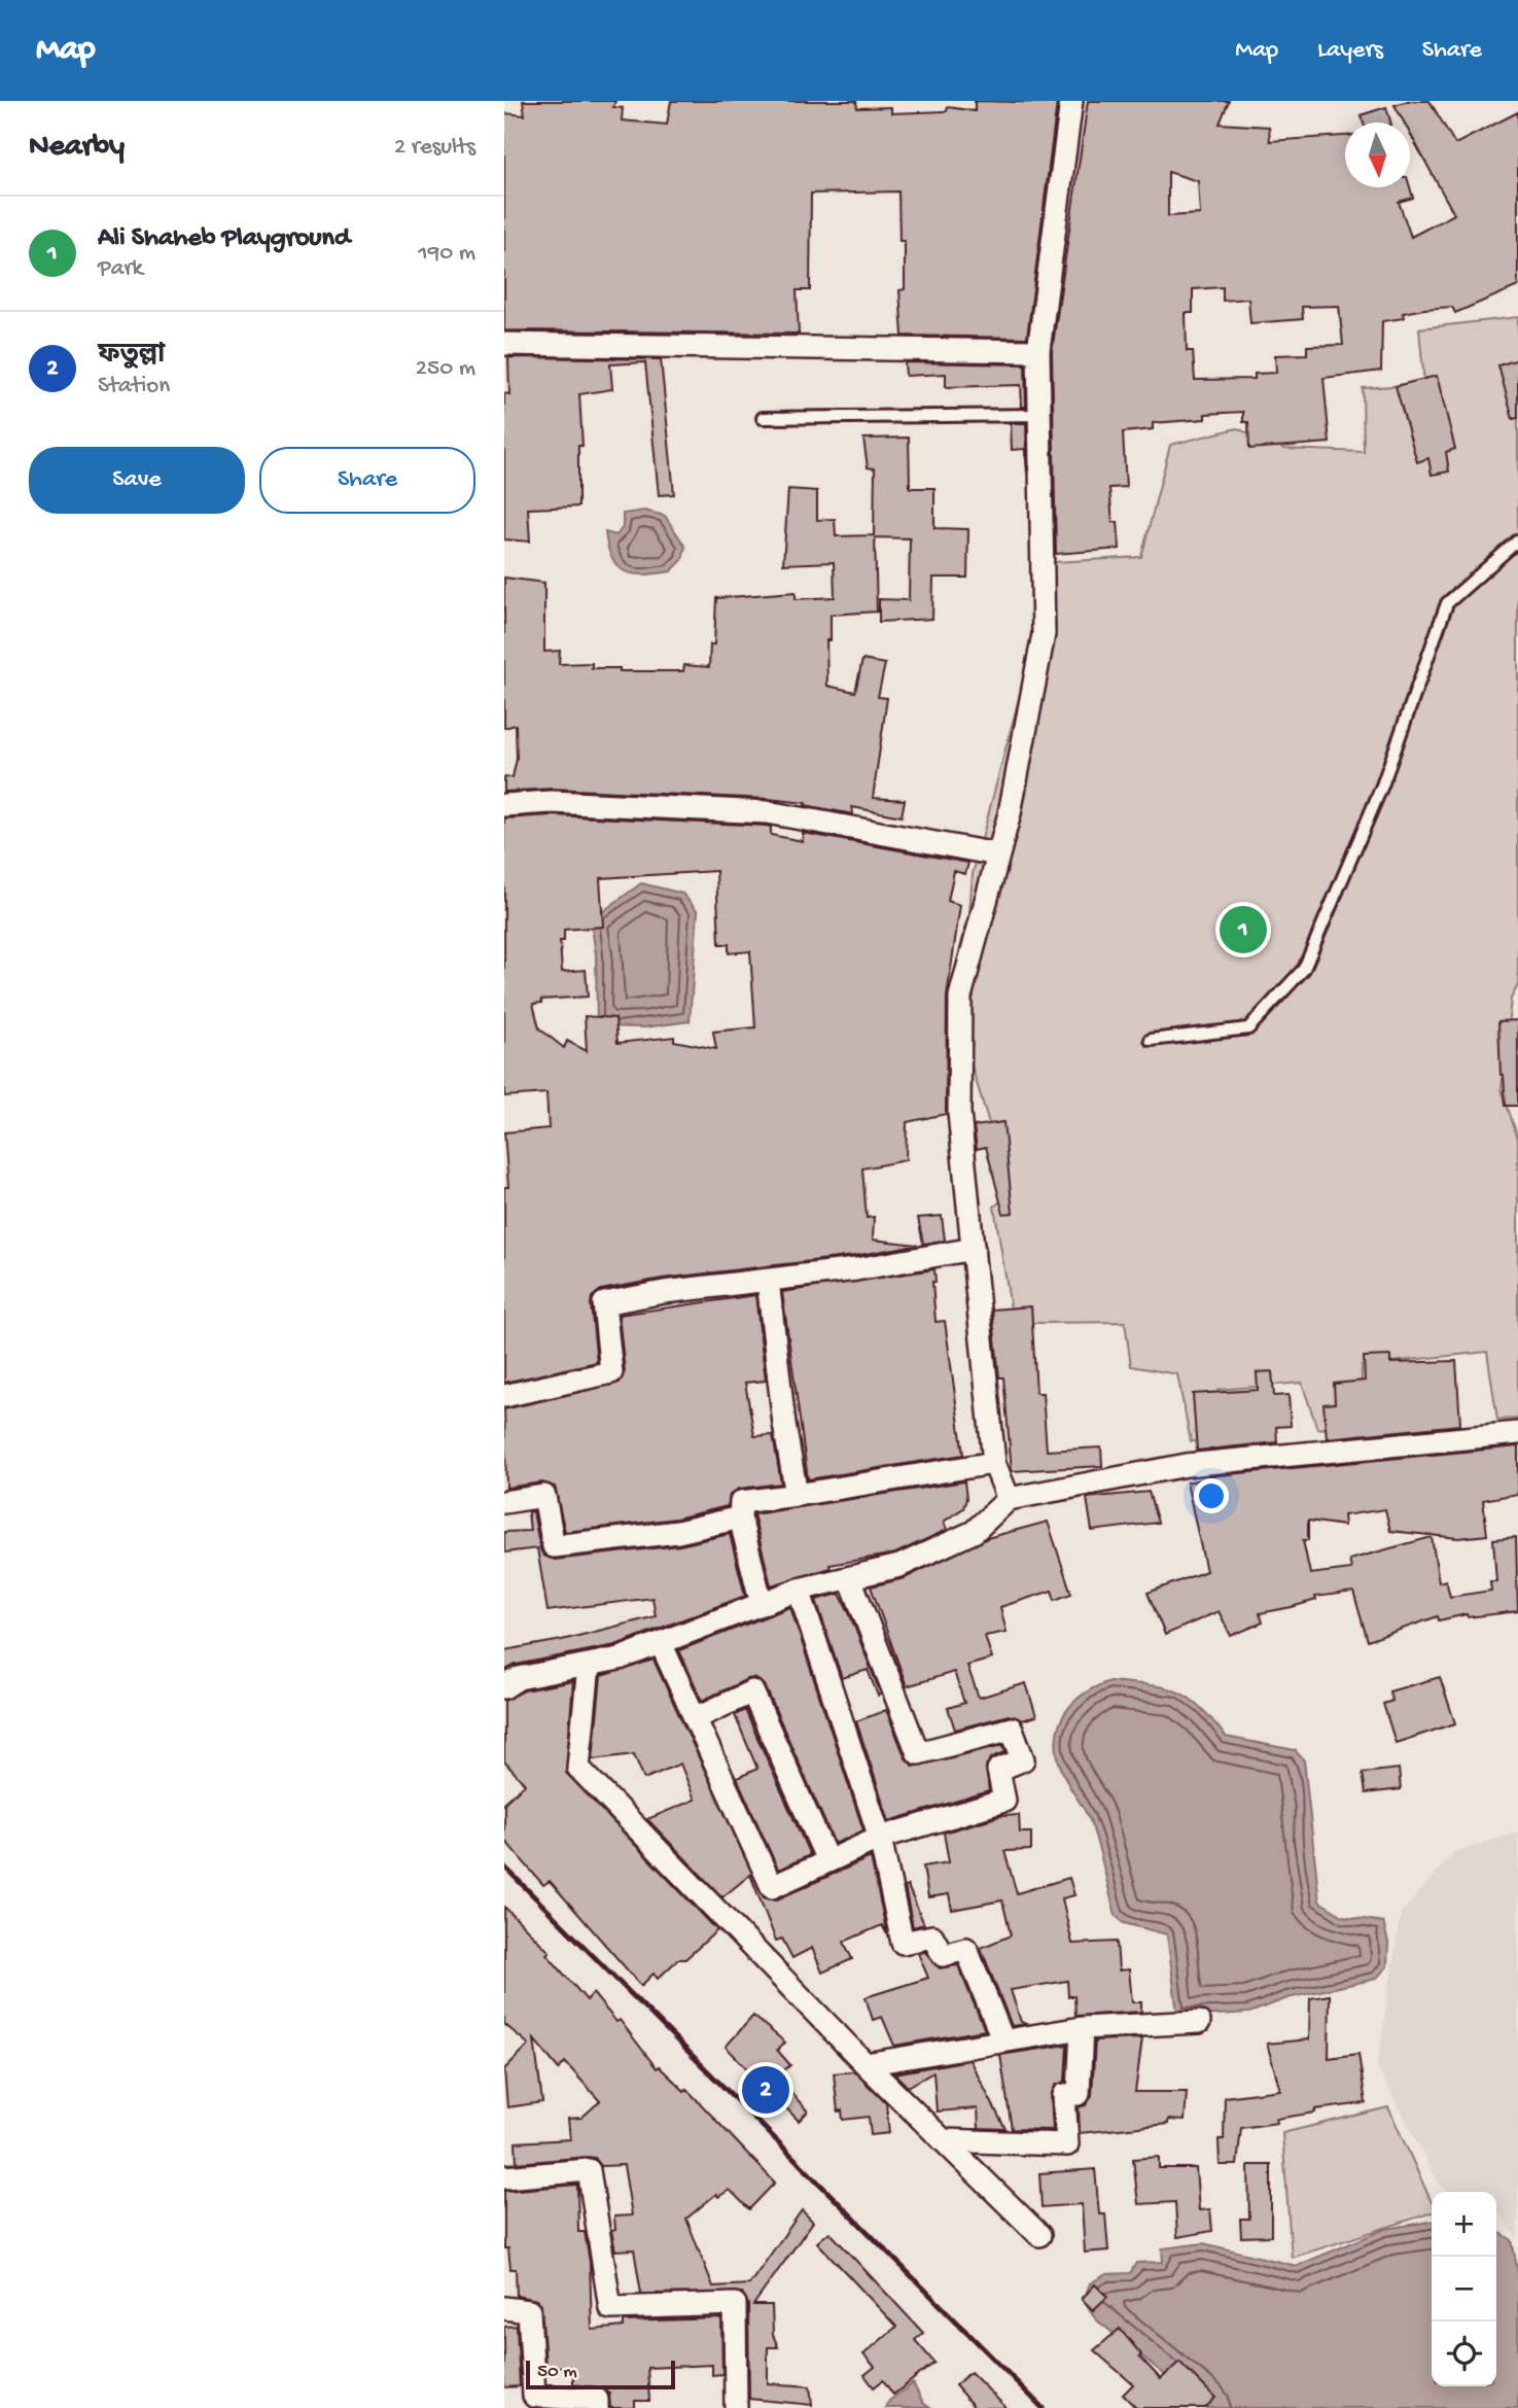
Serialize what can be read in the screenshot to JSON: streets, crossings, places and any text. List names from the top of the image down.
{
  "scale_bar": "50 m",
  "north": "bottom",
  "page": {
    "header": "Map",
    "nav": ["Map", "Layers", "Share"],
    "heading": ["Nearby", "2 results"],
    "list": [
      {
        "mark": "1",
        "name": "Ali Shaheb Playground",
        "note": "Park",
        "value": "190 m"
      },
      {
        "mark": "2",
        "name": "ফতুল্লা",
        "note": "Station",
        "value": "250 m"
      }
    ],
    "buttons": ["Save", "Share"],
    "pins": ["1", "2"],
    "map_buttons": ["+", "−"],
    "scale": "50 m"
  }
}
